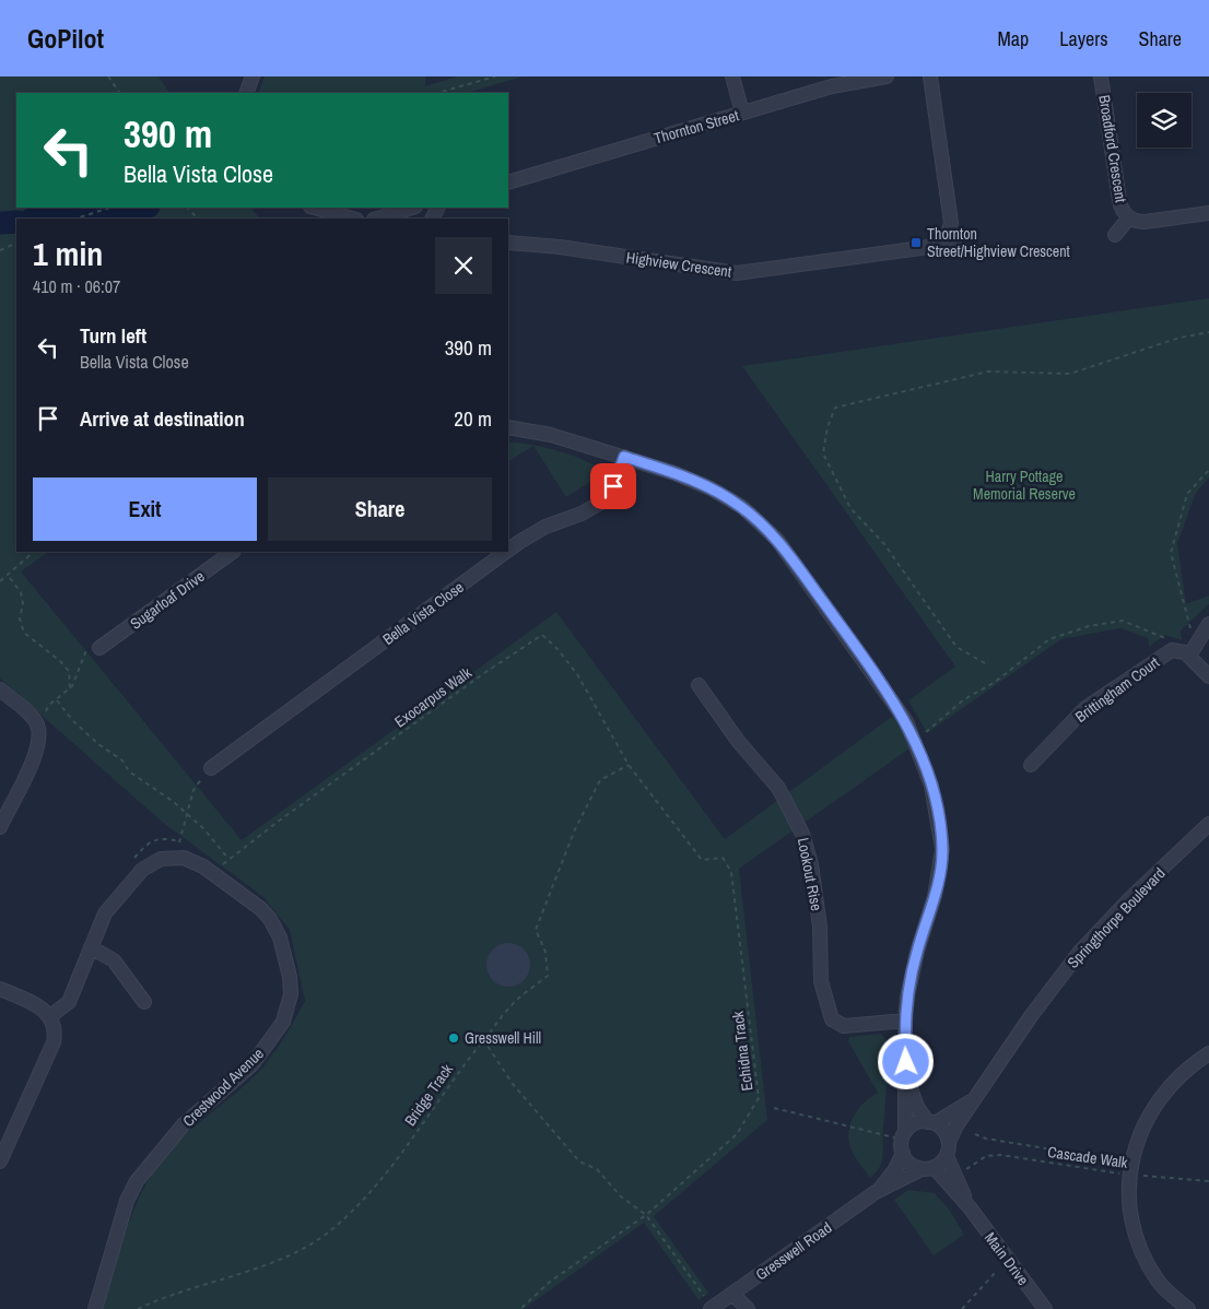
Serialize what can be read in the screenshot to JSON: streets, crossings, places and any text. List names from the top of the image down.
{
  "streets": {
    "street": [
      "Thornton Street",
      "Broadford Crescent",
      "Highview Crescent",
      "Sugarloaf Drive",
      "Bella Vista Close",
      "Brittingham Court",
      "Lookout Rise",
      "Springthorpe Boulevard",
      "Crestwood Avenue",
      "Gresswell Road",
      "Main Drive"
    ],
    "path": [
      "Exocarpus Walk",
      "Echidna Track",
      "Bridge Track",
      "Cascade Walk"
    ]
  },
  "crossings": [
    ["Exocarpus Walk", "Echidna Track"],
    ["Exocarpus Walk", "Crestwood Avenue"],
    ["Exocarpus Walk", "Bridge Track"],
    ["Springthorpe Boulevard", "Gresswell Road"],
    ["Springthorpe Boulevard", "Main Drive"],
    ["Echidna Track", "Bridge Track"],
    ["Gresswell Road", "Main Drive"]
  ],
  "parks": ["Harry Pottage Memorial Reserve"],
  "places": {
    "transit": ["Thornton Street/Highview Crescent"],
    "other": ["Gresswell Hill"]
  },
  "page": {
    "header": "GoPilot",
    "nav": ["Map", "Layers", "Share"],
    "turn": ["390 m", "Bella Vista Close"],
    "heading": ["1 min", "410 m · 06:07"],
    "list": [
      {
        "name": "Turn left",
        "note": "Bella Vista Close",
        "value": "390 m"
      },
      {
        "name": "Arrive at destination",
        "value": "20 m"
      }
    ],
    "buttons": ["Exit", "Share"]
  }
}
